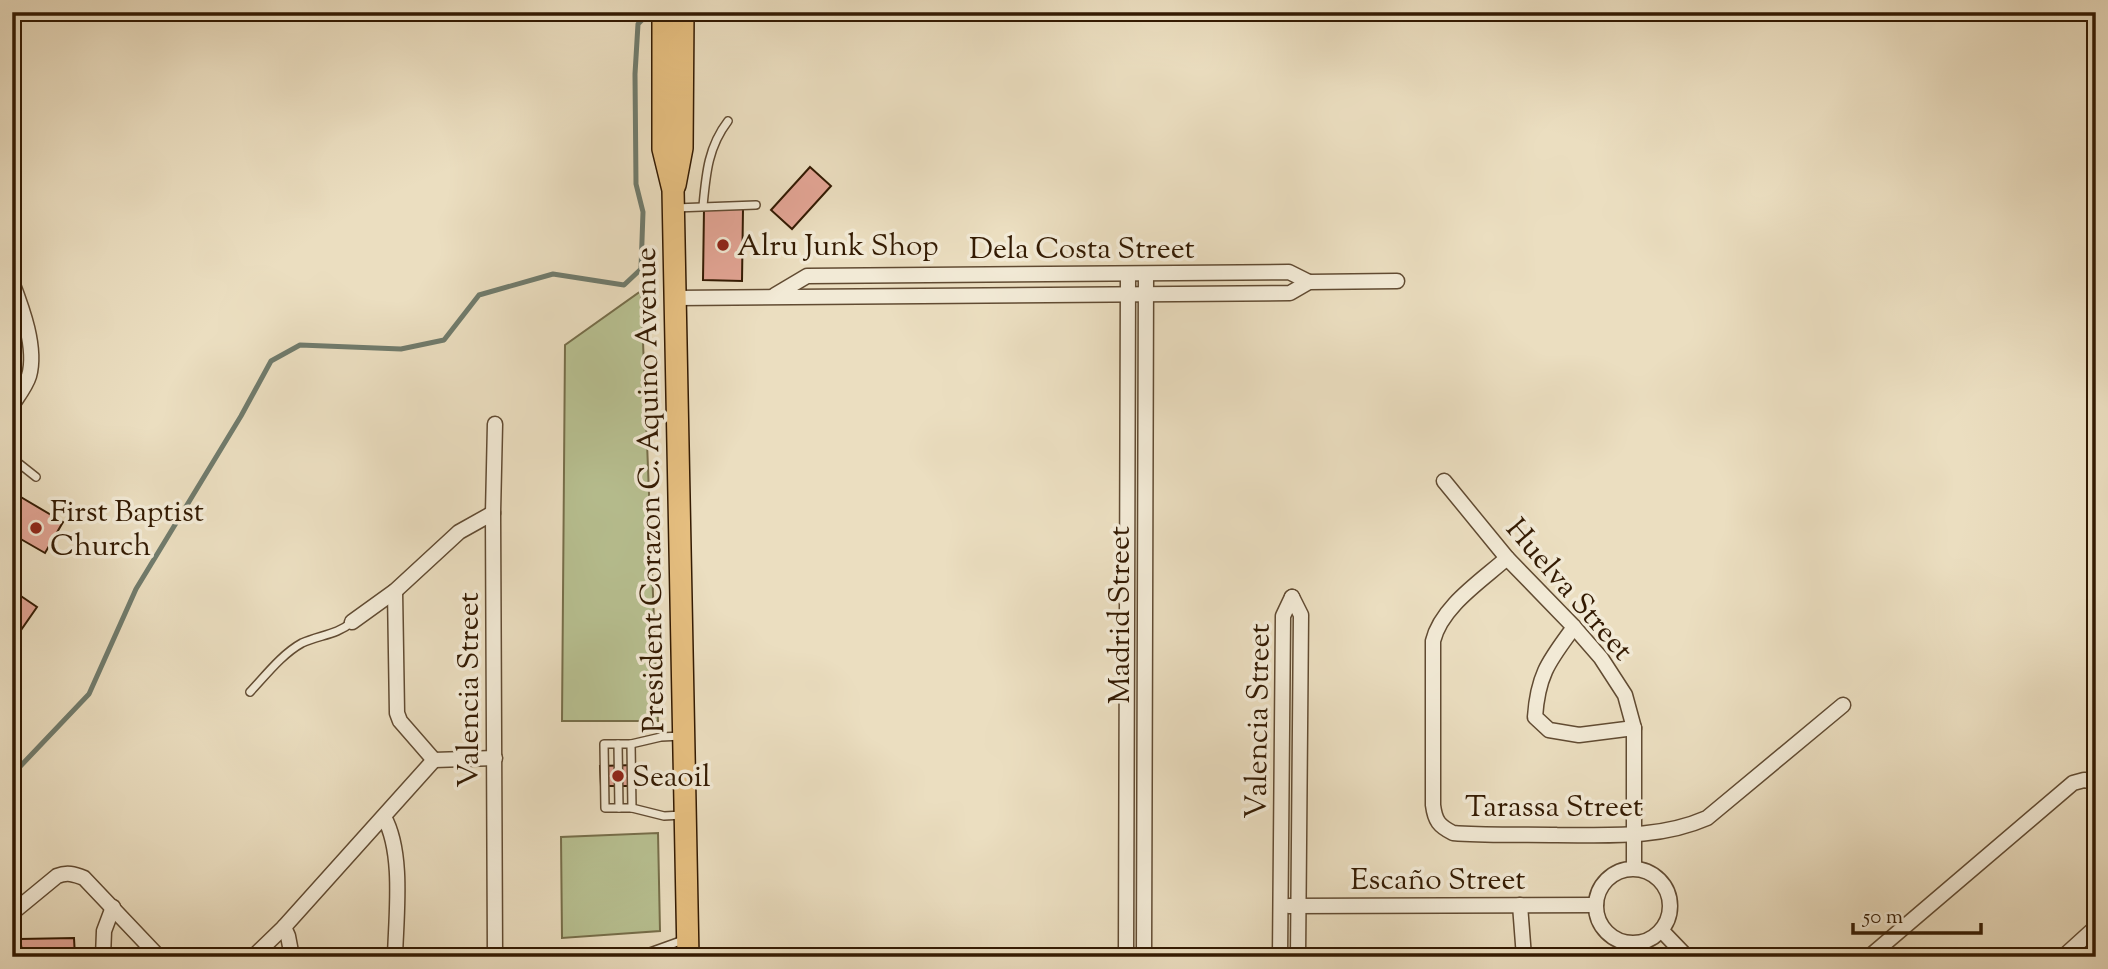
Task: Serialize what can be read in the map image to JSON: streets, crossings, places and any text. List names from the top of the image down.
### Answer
{
  "streets": {
    "main road": ["President Corazon C. Aquino Avenue"],
    "street": [
      "Dela Costa Street",
      "Huelva Street",
      "Madrid Street",
      "Valencia Street",
      "Tarassa Street",
      "Escaño Street"
    ]
  },
  "crossings": [
    ["Dela Costa Street", "President Corazon C. Aquino Avenue"],
    ["Dela Costa Street", "Madrid Street"],
    ["Huelva Street", "Tarassa Street"],
    ["Huelva Street", "Escaño Street"],
    ["Valencia Street", "Escaño Street"]
  ],
  "places": ["Alru Junk Shop", "First Baptist Church", "Seaoil"],
  "scale_bar": "50 m"
}
